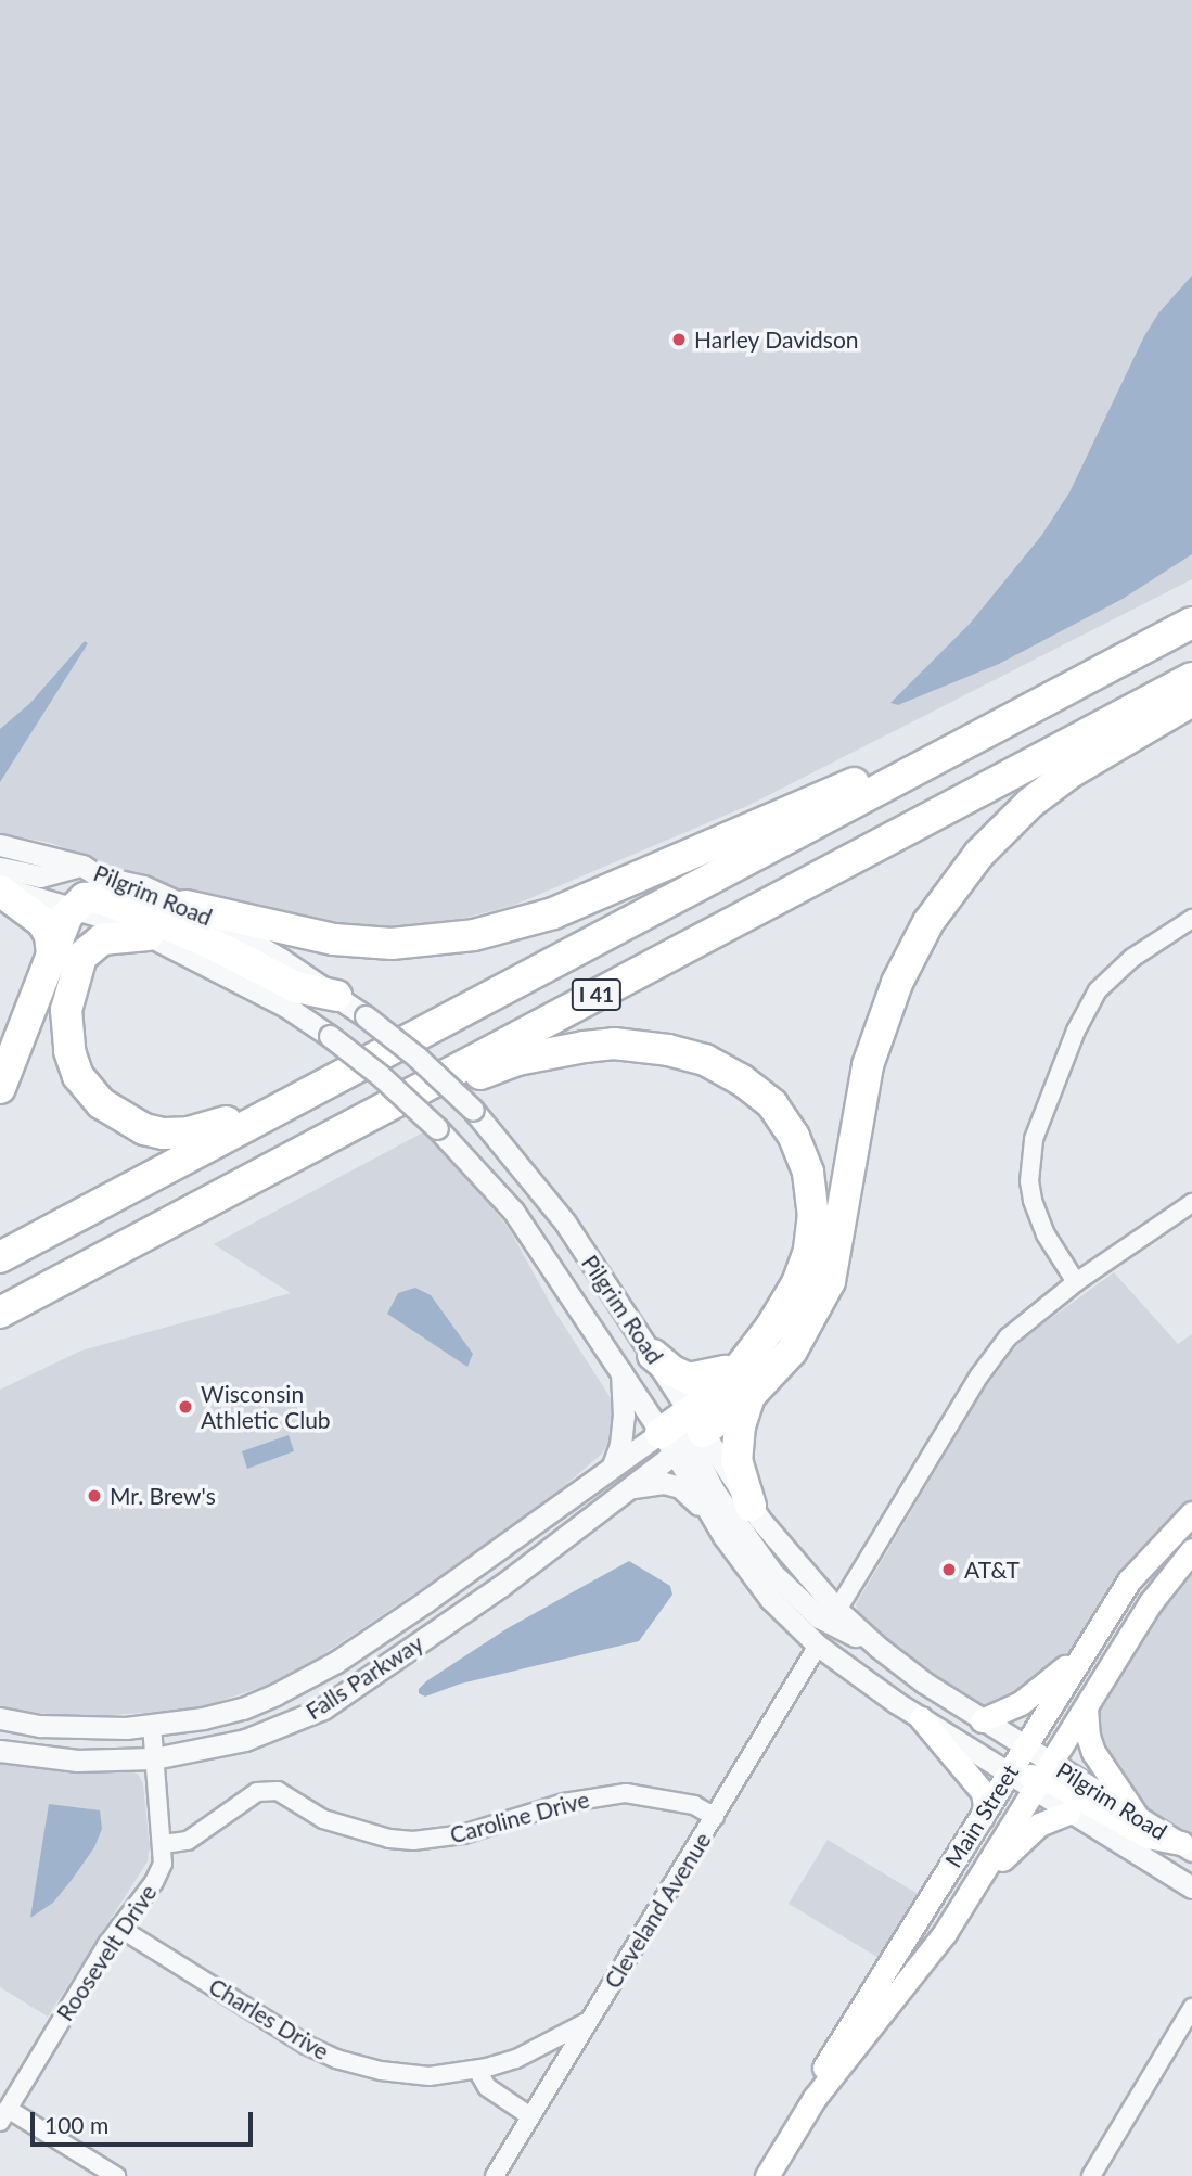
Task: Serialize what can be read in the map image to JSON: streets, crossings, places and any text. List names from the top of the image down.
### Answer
{
  "streets": {
    "highway": ["I 41"],
    "main road": ["Main Street"],
    "street": [
      "Pilgrim Road",
      "Falls Parkway",
      "Caroline Drive",
      "Cleveland Avenue",
      "Roosevelt Drive",
      "Charles Drive"
    ]
  },
  "crossings": [
    ["Pilgrim Road", "Falls Parkway"],
    ["Pilgrim Road", "Main Street"],
    ["Pilgrim Road", "Cleveland Avenue"],
    ["Falls Parkway", "Roosevelt Drive"],
    ["Caroline Drive", "Cleveland Avenue"],
    ["Caroline Drive", "Roosevelt Drive"],
    ["Cleveland Avenue", "Charles Drive"],
    ["Roosevelt Drive", "Charles Drive"]
  ],
  "places": [
    "Harley Davidson",
    "Wisconsin Athletic Club",
    "Mr. Brew's",
    "AT&T"
  ],
  "scale_bar": "100 m"
}
